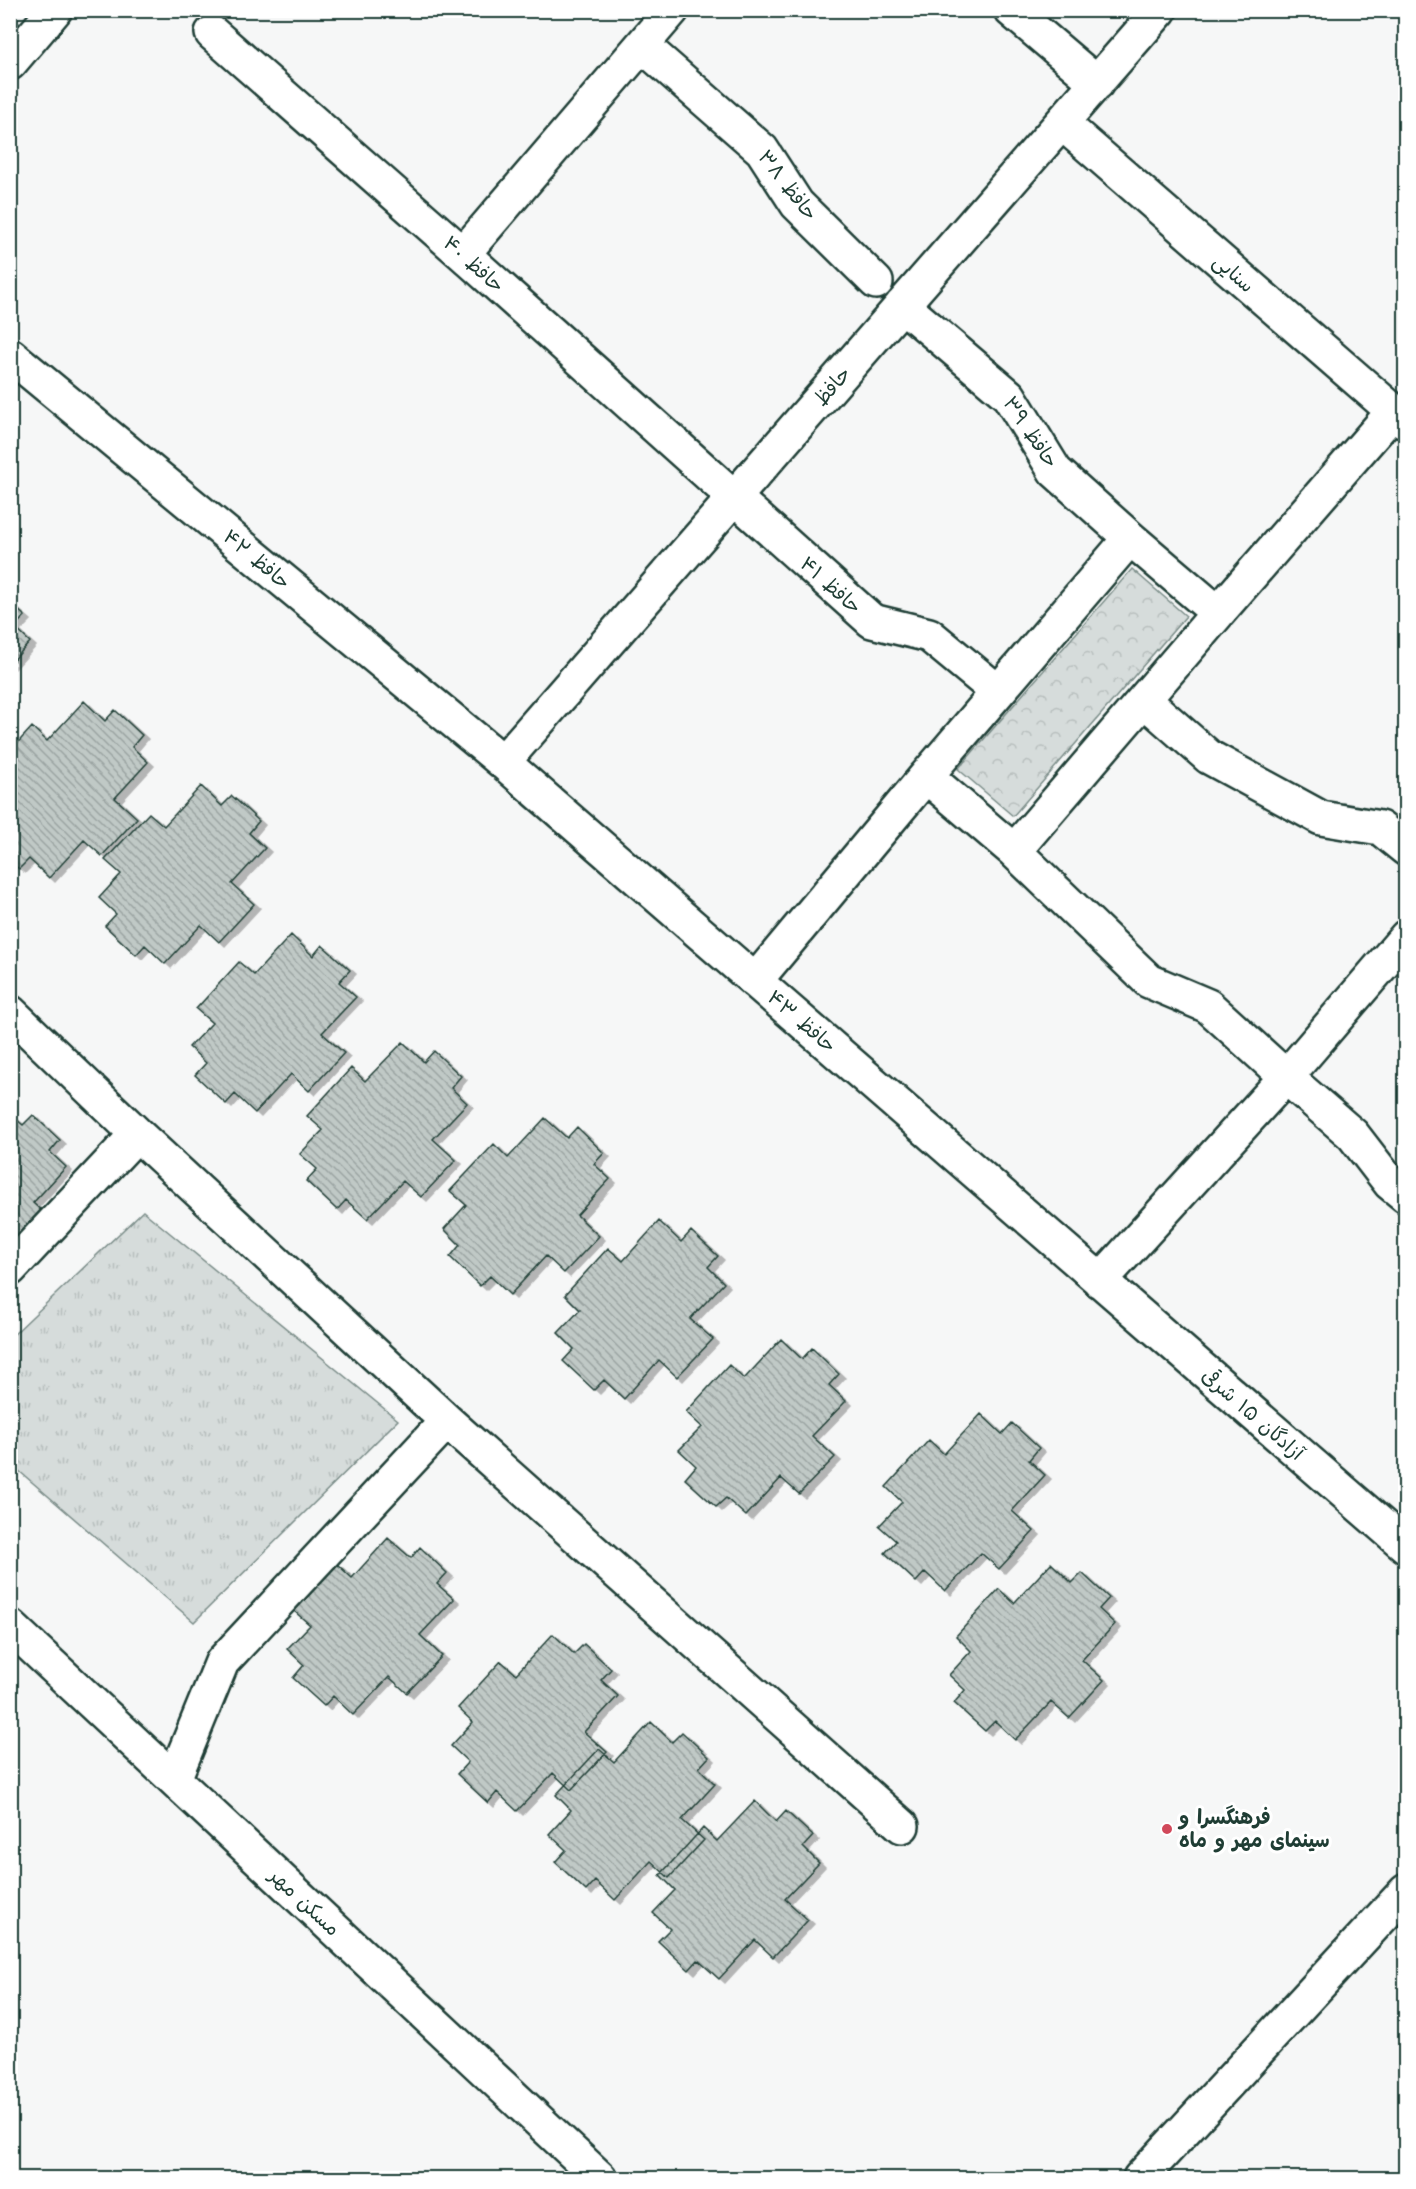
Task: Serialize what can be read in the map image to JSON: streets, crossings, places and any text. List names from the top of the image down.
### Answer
{
  "streets": {
    "street": [
      "حافظ ۳۸",
      "حافظ ۴۰",
      "سنایی",
      "حافظ",
      "حافظ ۳۹",
      "حافظ ۴۲",
      "حافظ ۴۱",
      "حافظ ۴۳",
      "آزادگان ۱۵ شرقی",
      "مسکن مهر"
    ]
  },
  "crossings": [
    ["حافظ ۴۰", "حافظ"],
    ["حافظ ۴۰", "حافظ ۴۱"],
    ["سنایی", "حافظ"],
    ["حافظ", "حافظ ۳۹"],
    ["حافظ", "حافظ ۴۲"],
    ["حافظ", "حافظ ۴۱"],
    ["حافظ", "حافظ ۴۳"],
    ["حافظ ۴۲", "حافظ ۴۳"],
    ["حافظ ۴۳", "آزادگان ۱۵ شرقی"]
  ],
  "places": ["فرهنگسرا و سینمای مهر و ماه"]
}
